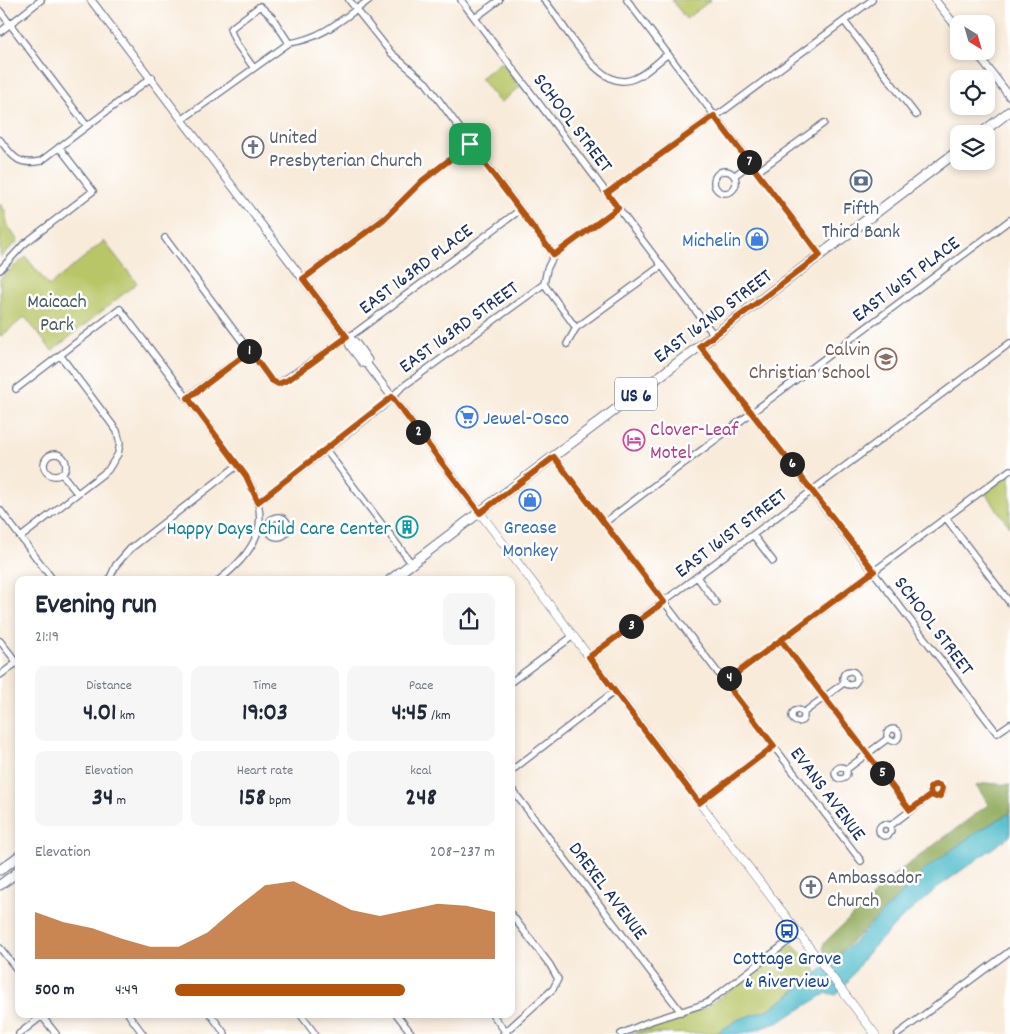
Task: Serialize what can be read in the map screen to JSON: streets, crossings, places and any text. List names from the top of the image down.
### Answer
{
  "streets": {
    "main road": ["EAST 162ND STREET", "US 6"],
    "street": [
      "SCHOOL STREET",
      "EAST 163RD PLACE",
      "EAST 161ST PLACE",
      "EAST 163RD STREET",
      "EAST 161ST STREET",
      "EVANS AVENUE",
      "DREXEL AVENUE"
    ]
  },
  "crossings": [
    ["SCHOOL STREET", "EAST 161ST PLACE"],
    ["SCHOOL STREET", "EAST 162ND STREET"],
    ["SCHOOL STREET", "EAST 161ST STREET"],
    ["EAST 161ST PLACE", "EVANS AVENUE"],
    ["EAST 162ND STREET", "EVANS AVENUE"],
    ["EAST 161ST STREET", "EVANS AVENUE"]
  ],
  "parks": ["Maicach Park"],
  "places": {
    "church": ["United Presbyterian Church", "Ambassador Church"],
    "bank": ["Fifth Third Bank"],
    "shop": ["Michelin", "Grease Monkey"],
    "school or university": ["Calvin Christian School"],
    "supermarket": ["Jewel-Osco"],
    "hotel": ["Clover-Leaf Motel"],
    "building": ["Happy Days Child Care Center"],
    "bus stop": ["Cottage Grove & Riverview"]
  },
  "north": "bottom right",
  "page": {
    "pins": [
      "7",
      "1",
      "2",
      "6",
      "3",
      "4",
      "5"
    ],
    "heading": ["Evening run", "21:19"],
    "stats": [
      ["Distance", "4.01 km"],
      ["Time", "19:03"],
      ["Pace", "4:45 /km"],
      ["Elevation", "34 m"],
      ["Heart rate", "158 bpm"],
      ["kcal", "248"]
    ],
    "chart": ["Elevation", "208–237 m"],
    "list": [
      {
        "name": "500 m",
        "note": "4:49"
      }
    ]
  }
}
